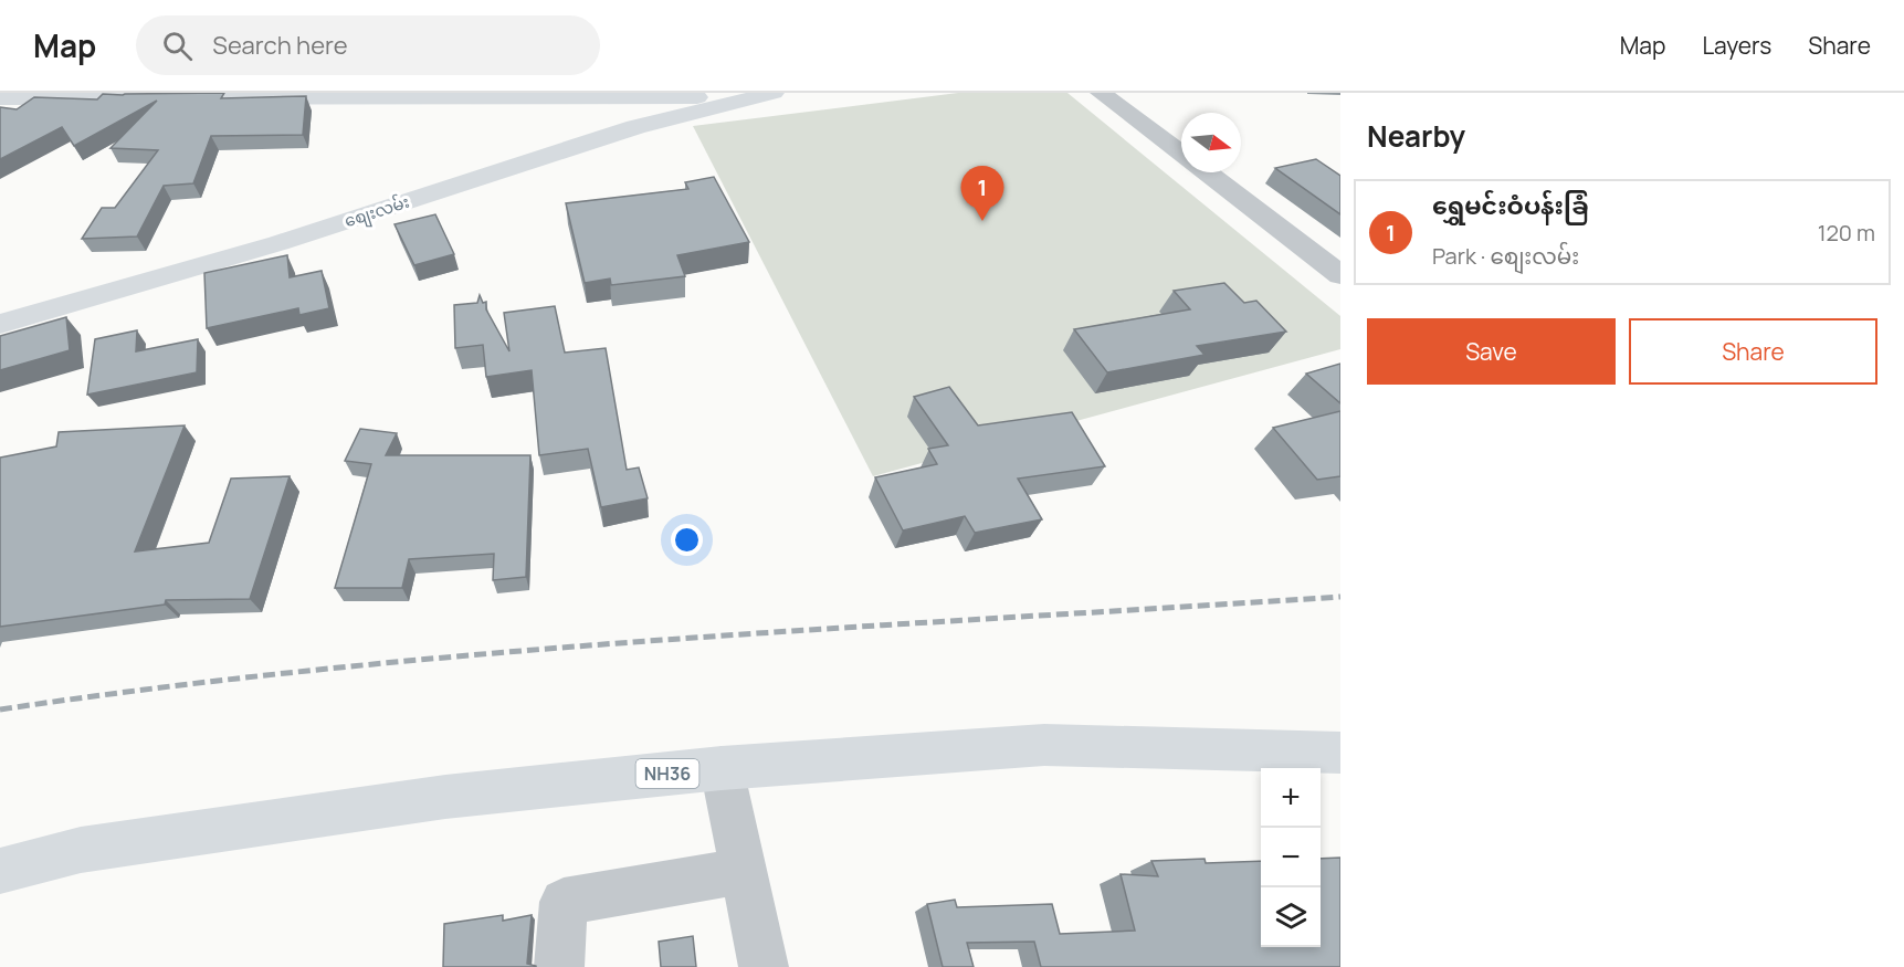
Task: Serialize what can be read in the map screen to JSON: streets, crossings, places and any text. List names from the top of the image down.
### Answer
{
  "streets": {
    "main road": ["စျေးလမ်း", "NH36"]
  },
  "north": "right",
  "page": {
    "header": "Map",
    "search": "Search here",
    "nav": ["Map", "Layers", "Share"],
    "heading": "Nearby",
    "pins": "1",
    "list": [
      {
        "mark": "1",
        "name": "ရွှေမင်းဝံပန်းခြံ",
        "note": "Park · စျေးလမ်း",
        "value": "120 m"
      }
    ],
    "buttons": ["Save", "Share"],
    "map_buttons": ["+", "−"]
  }
}
